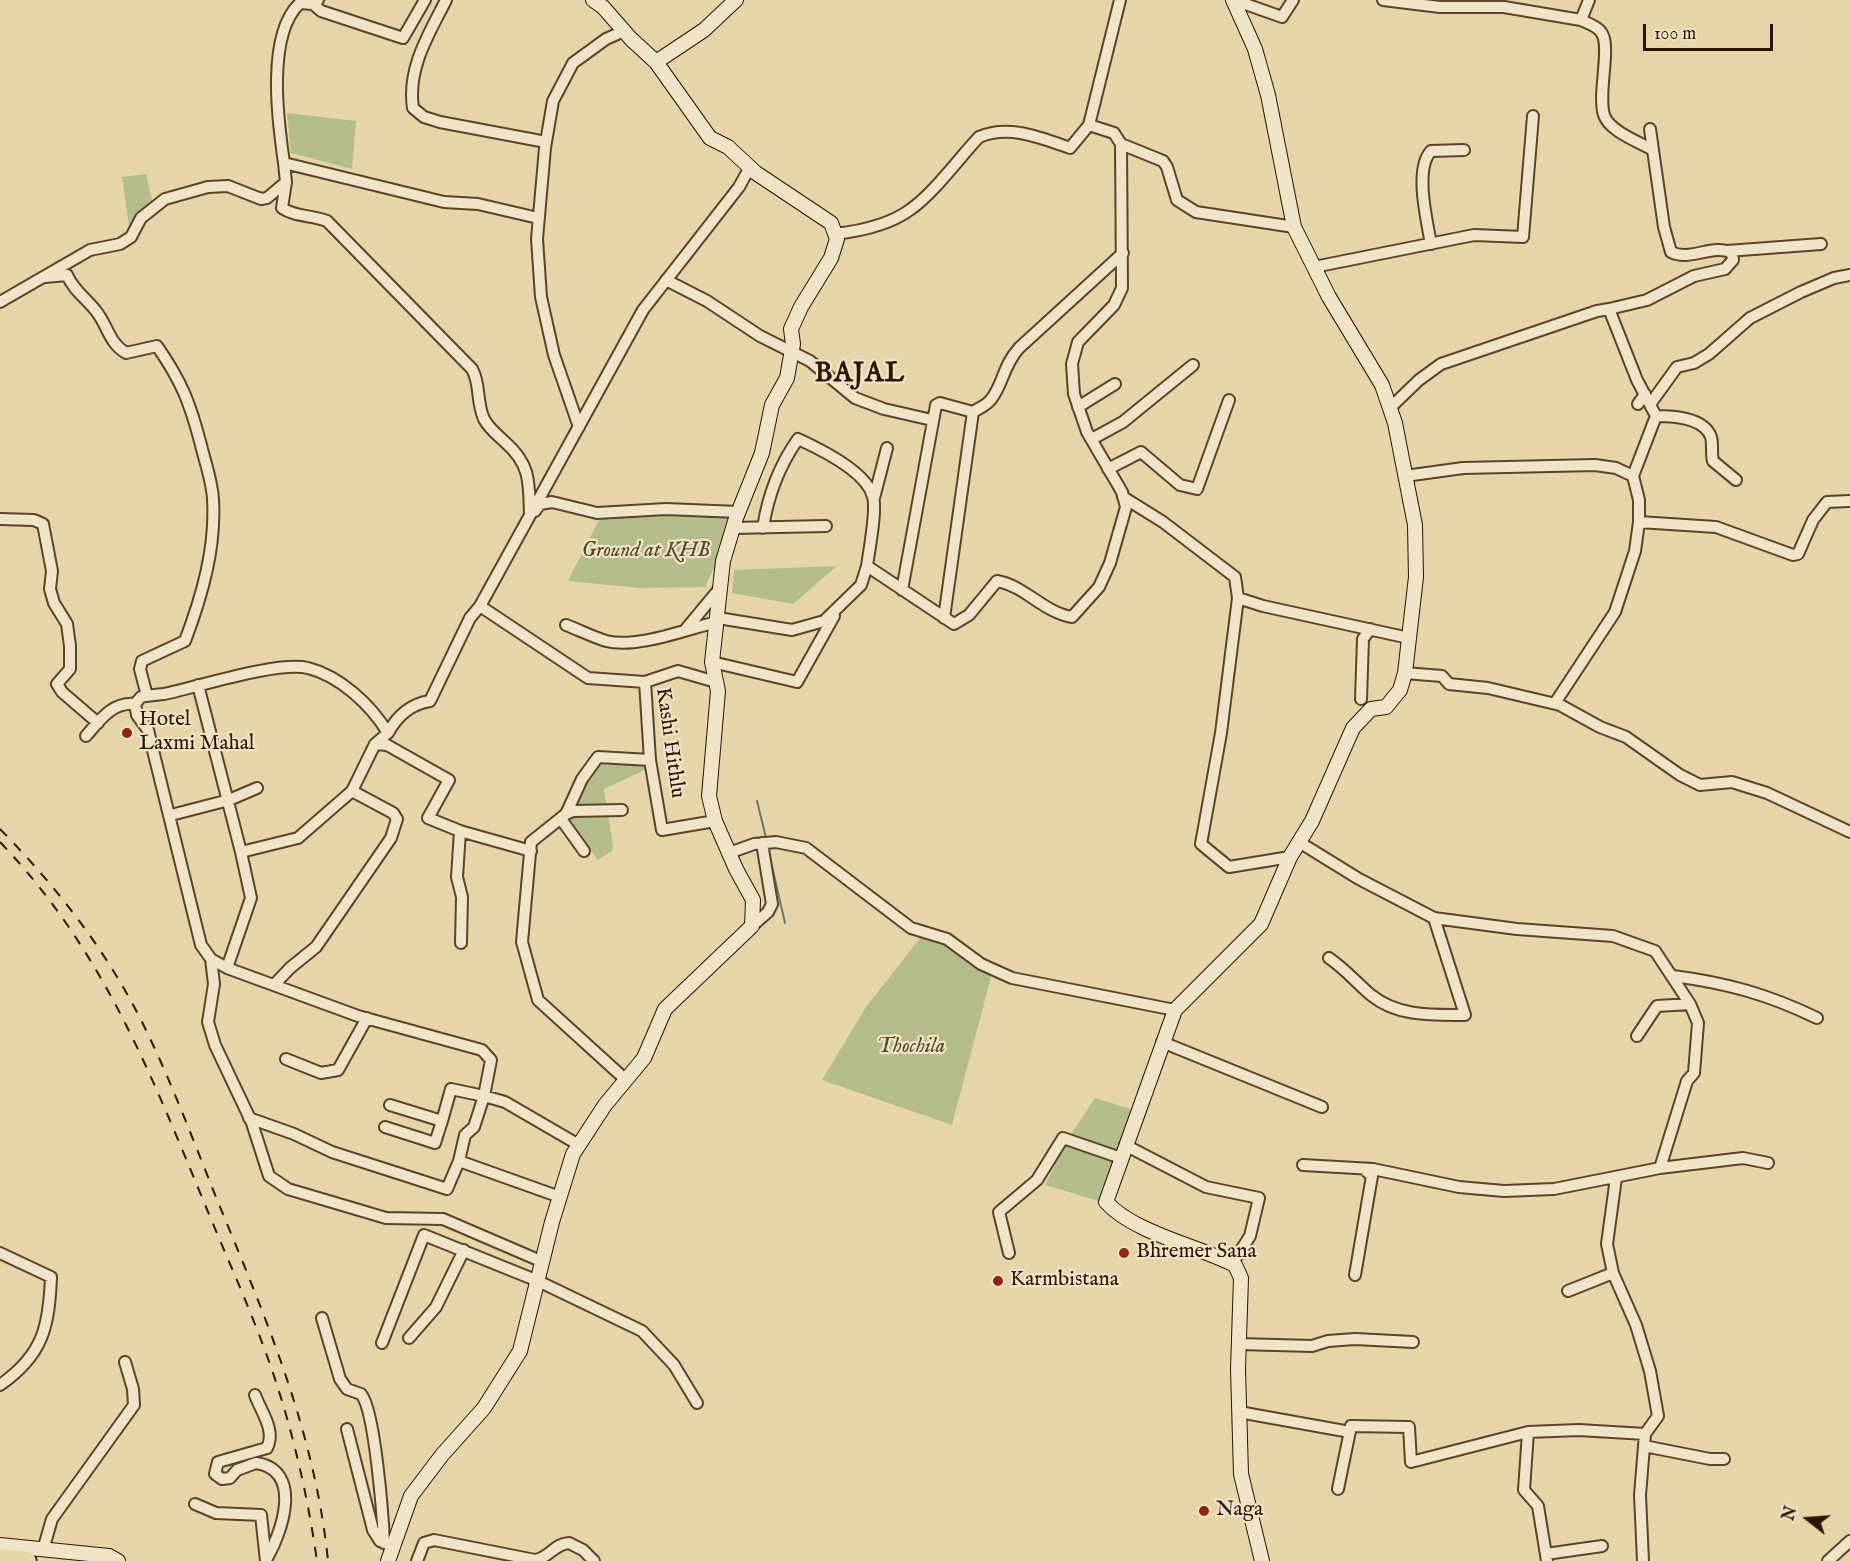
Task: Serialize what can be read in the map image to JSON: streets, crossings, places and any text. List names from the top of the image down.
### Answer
{
  "streets": {
    "street": ["Kashi Hithlu"]
  },
  "districts": ["BAJAL"],
  "parks": ["Ground at KHB", "Thochila"],
  "places": [
    "Hotel Laxmi Mahal",
    "Bhremer Sana",
    "Karmbistana",
    "Naga"
  ],
  "scale_bar": "100 m",
  "north": "left"
}
